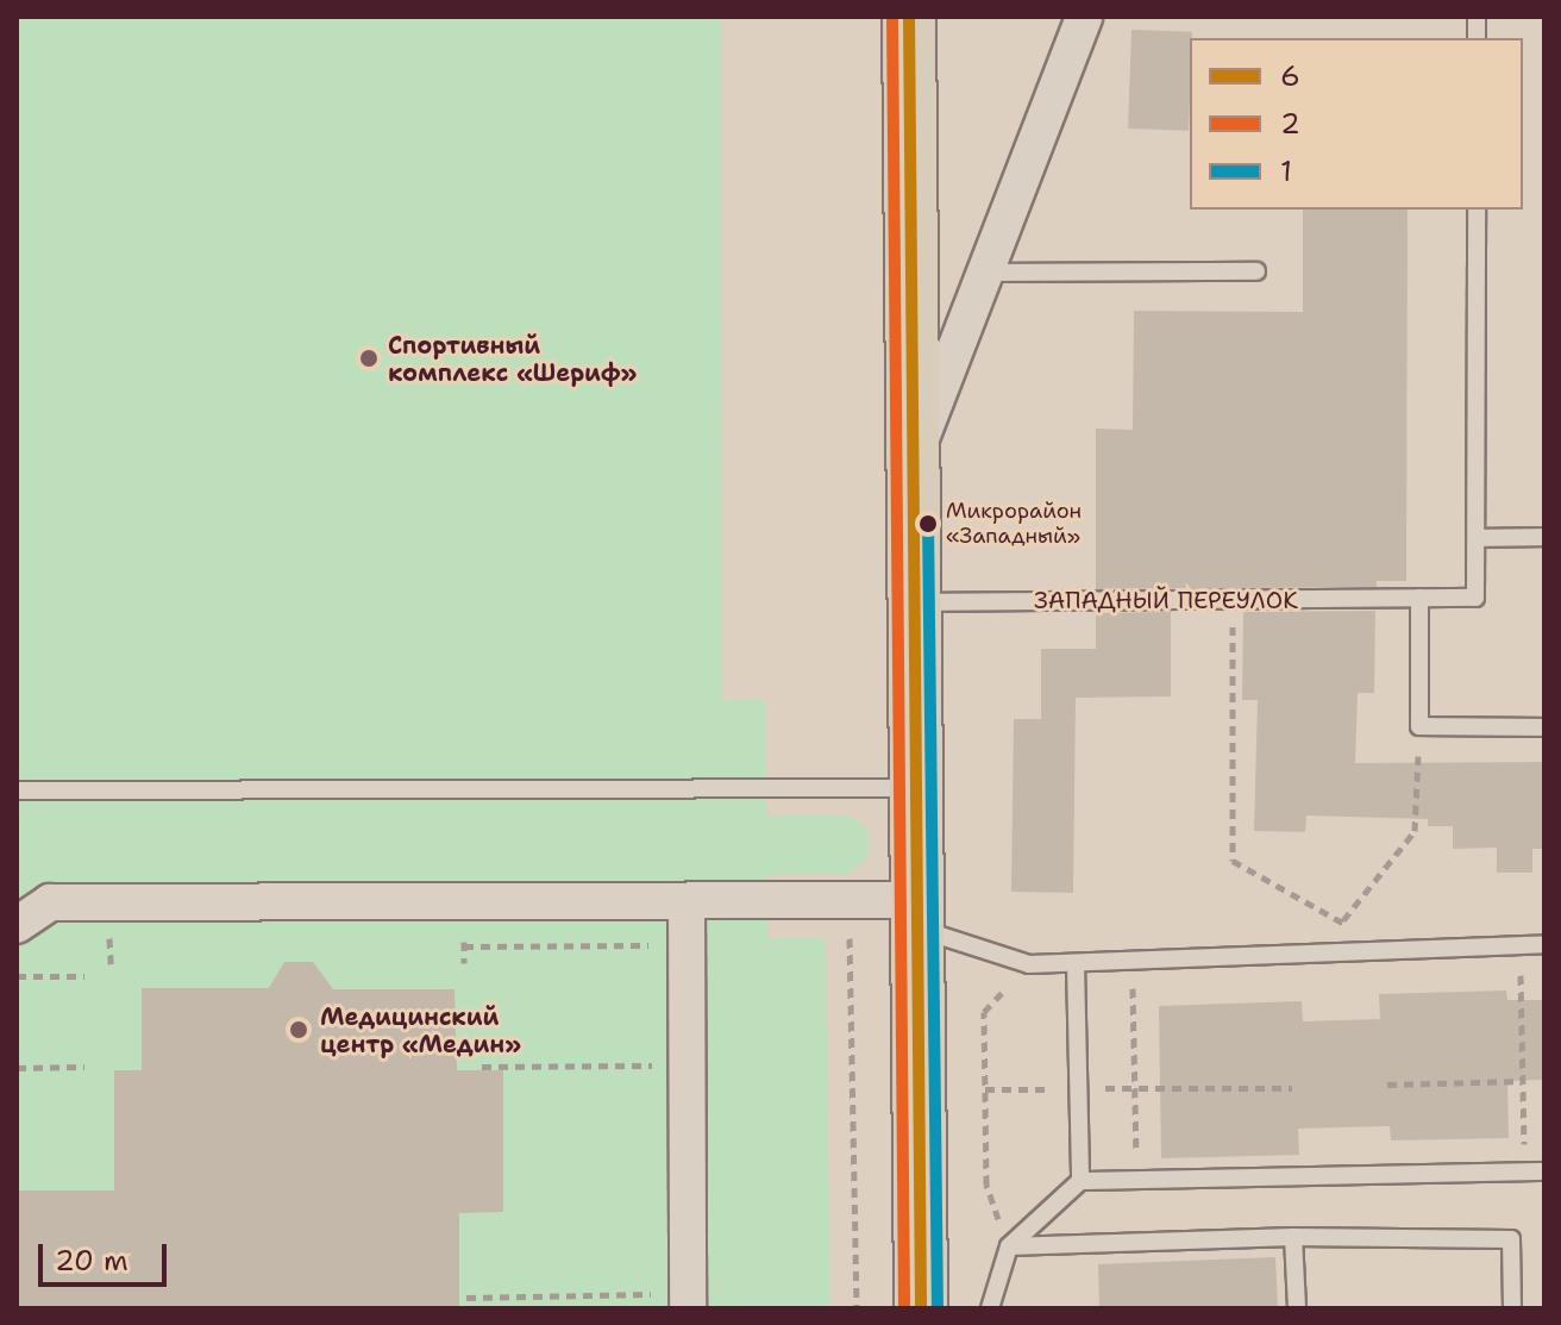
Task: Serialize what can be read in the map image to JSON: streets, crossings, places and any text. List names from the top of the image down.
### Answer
{
  "streets": {
    "lane": ["ЗАПАДНЫЙ ПЕРЕУЛОК"]
  },
  "places": ["Спортивный комплекс «Шериф»", "Микрорайон «Западный»", "Медицинский центр «Медин»"],
  "lines": ["transit line 6", "transit line 2", "transit line 1"],
  "legend": ["6", "2", "1"],
  "scale_bar": "20 m"
}
